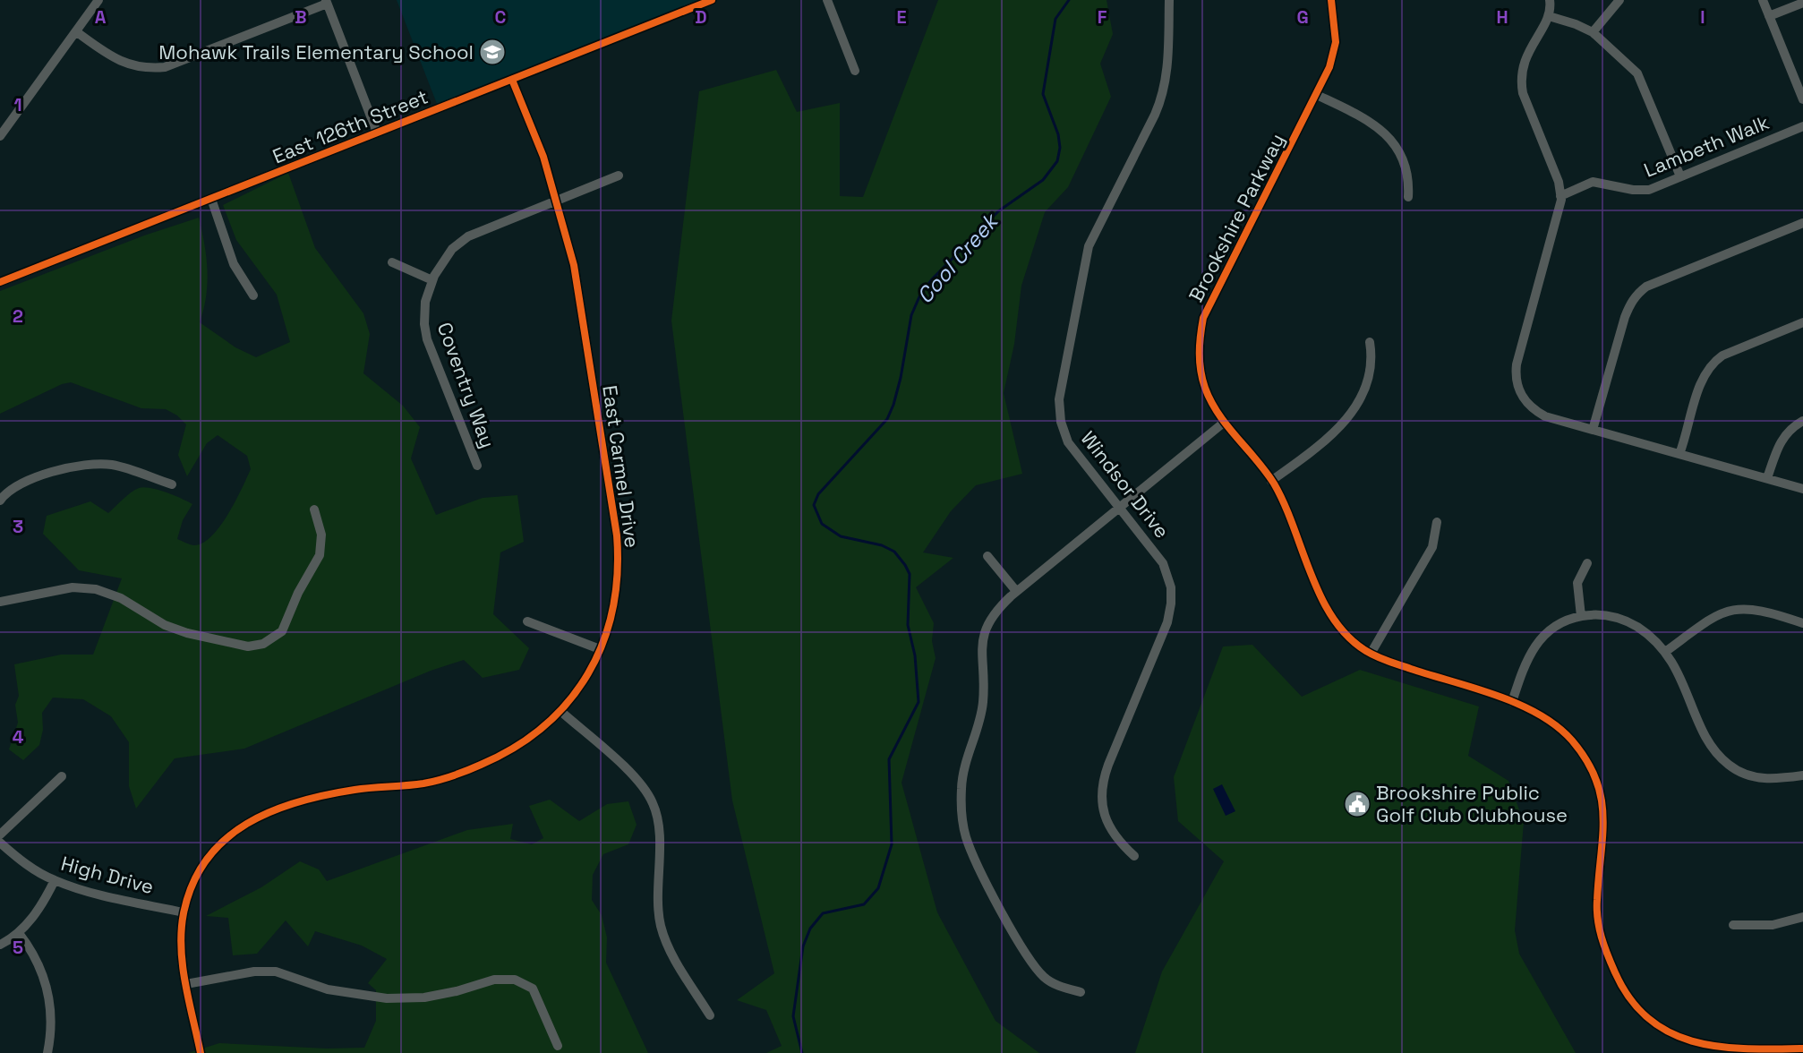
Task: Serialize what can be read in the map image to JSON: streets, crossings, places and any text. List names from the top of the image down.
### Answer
{
  "streets": {
    "street": [
      "East 126th Street",
      "Lambeth Walk",
      "Brookshire Parkway",
      "Coventry Way",
      "East Carmel Drive",
      "Windsor Drive",
      "High Drive"
    ]
  },
  "crossings": [
    ["East 126th Street", "East Carmel Drive"],
    ["Coventry Way", "East Carmel Drive"],
    ["East Carmel Drive", "High Drive"]
  ],
  "water": ["Cool Creek"],
  "places": {
    "school or university": ["Mohawk Trails Elementary School"],
    "public building": ["Brookshire Public Golf Club Clubhouse"]
  },
  "grid": {
    "columns": [
      "A",
      "B",
      "C",
      "D",
      "E",
      "F",
      "G",
      "H",
      "I"
    ],
    "rows": [
      "1",
      "2",
      "3",
      "4",
      "5"
    ]
  }
}
